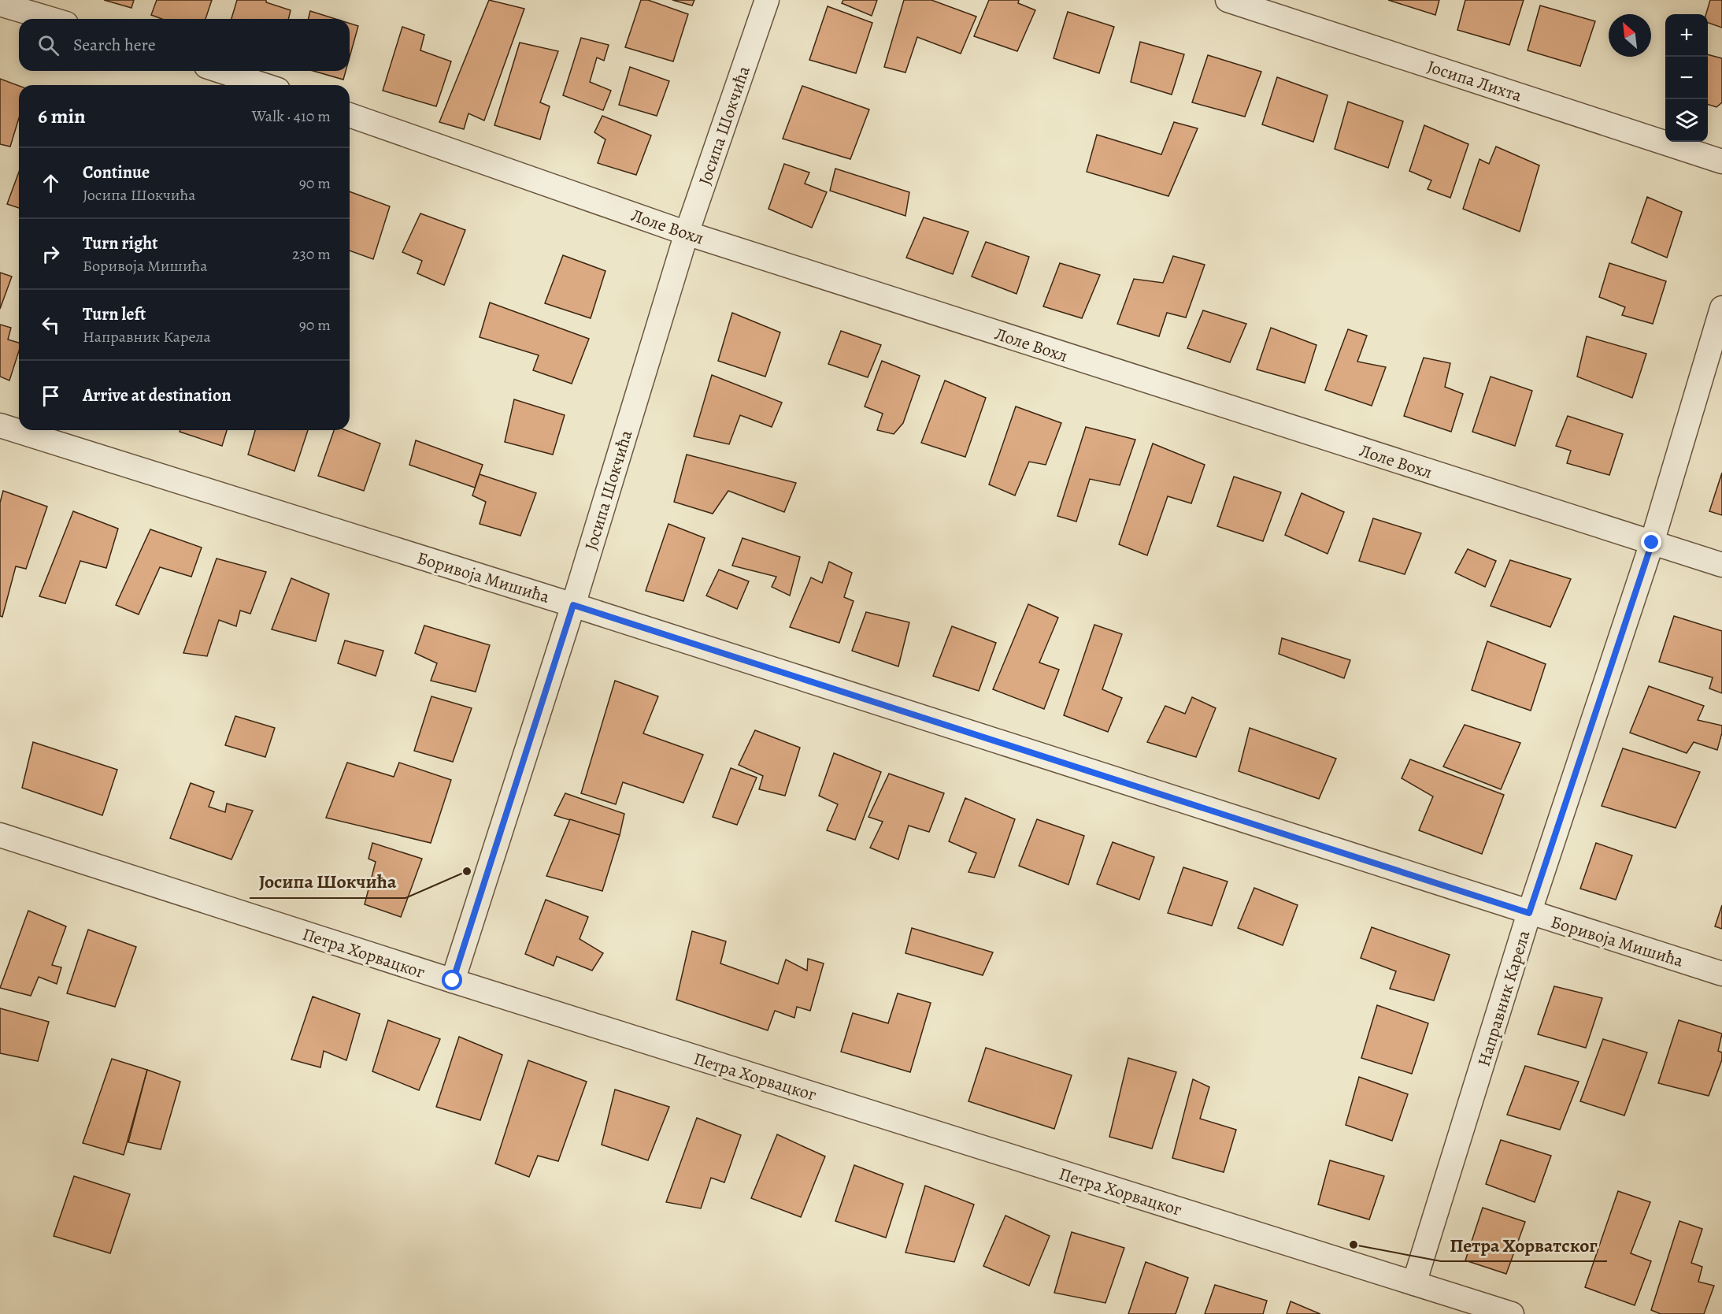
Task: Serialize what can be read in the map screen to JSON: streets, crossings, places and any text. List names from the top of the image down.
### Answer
{
  "streets": {
    "street": [
      "Јосипа Лихта",
      "Јосипа Шокчића",
      "Лоле Вохл",
      "Боривоја Мишића",
      "Петра Хорвацког",
      "Направник Карела"
    ]
  },
  "crossings": [
    ["Јосипа Шокчића", "Лоле Вохл"],
    ["Јосипа Шокчића", "Боривоја Мишића"],
    ["Јосипа Шокчића", "Петра Хорвацког"],
    ["Лоле Вохл", "Направник Карела"],
    ["Боривоја Мишића", "Направник Карела"],
    ["Петра Хорвацког", "Направник Карела"]
  ],
  "places": ["Јосипа Шокчића", "Петра Хорватског"],
  "north": "top left",
  "page": {
    "map_buttons": ["+", "−"],
    "search": "Search here",
    "heading": ["6 min", "Walk · 410 m"],
    "list": [
      ["Continue", "Јосипа Шокчића", "90 m"],
      ["Turn right", "Боривоја Мишића", "230 m"],
      ["Turn left", "Направник Карела", "90 m"],
      "Arrive at destination"
    ]
  }
}
